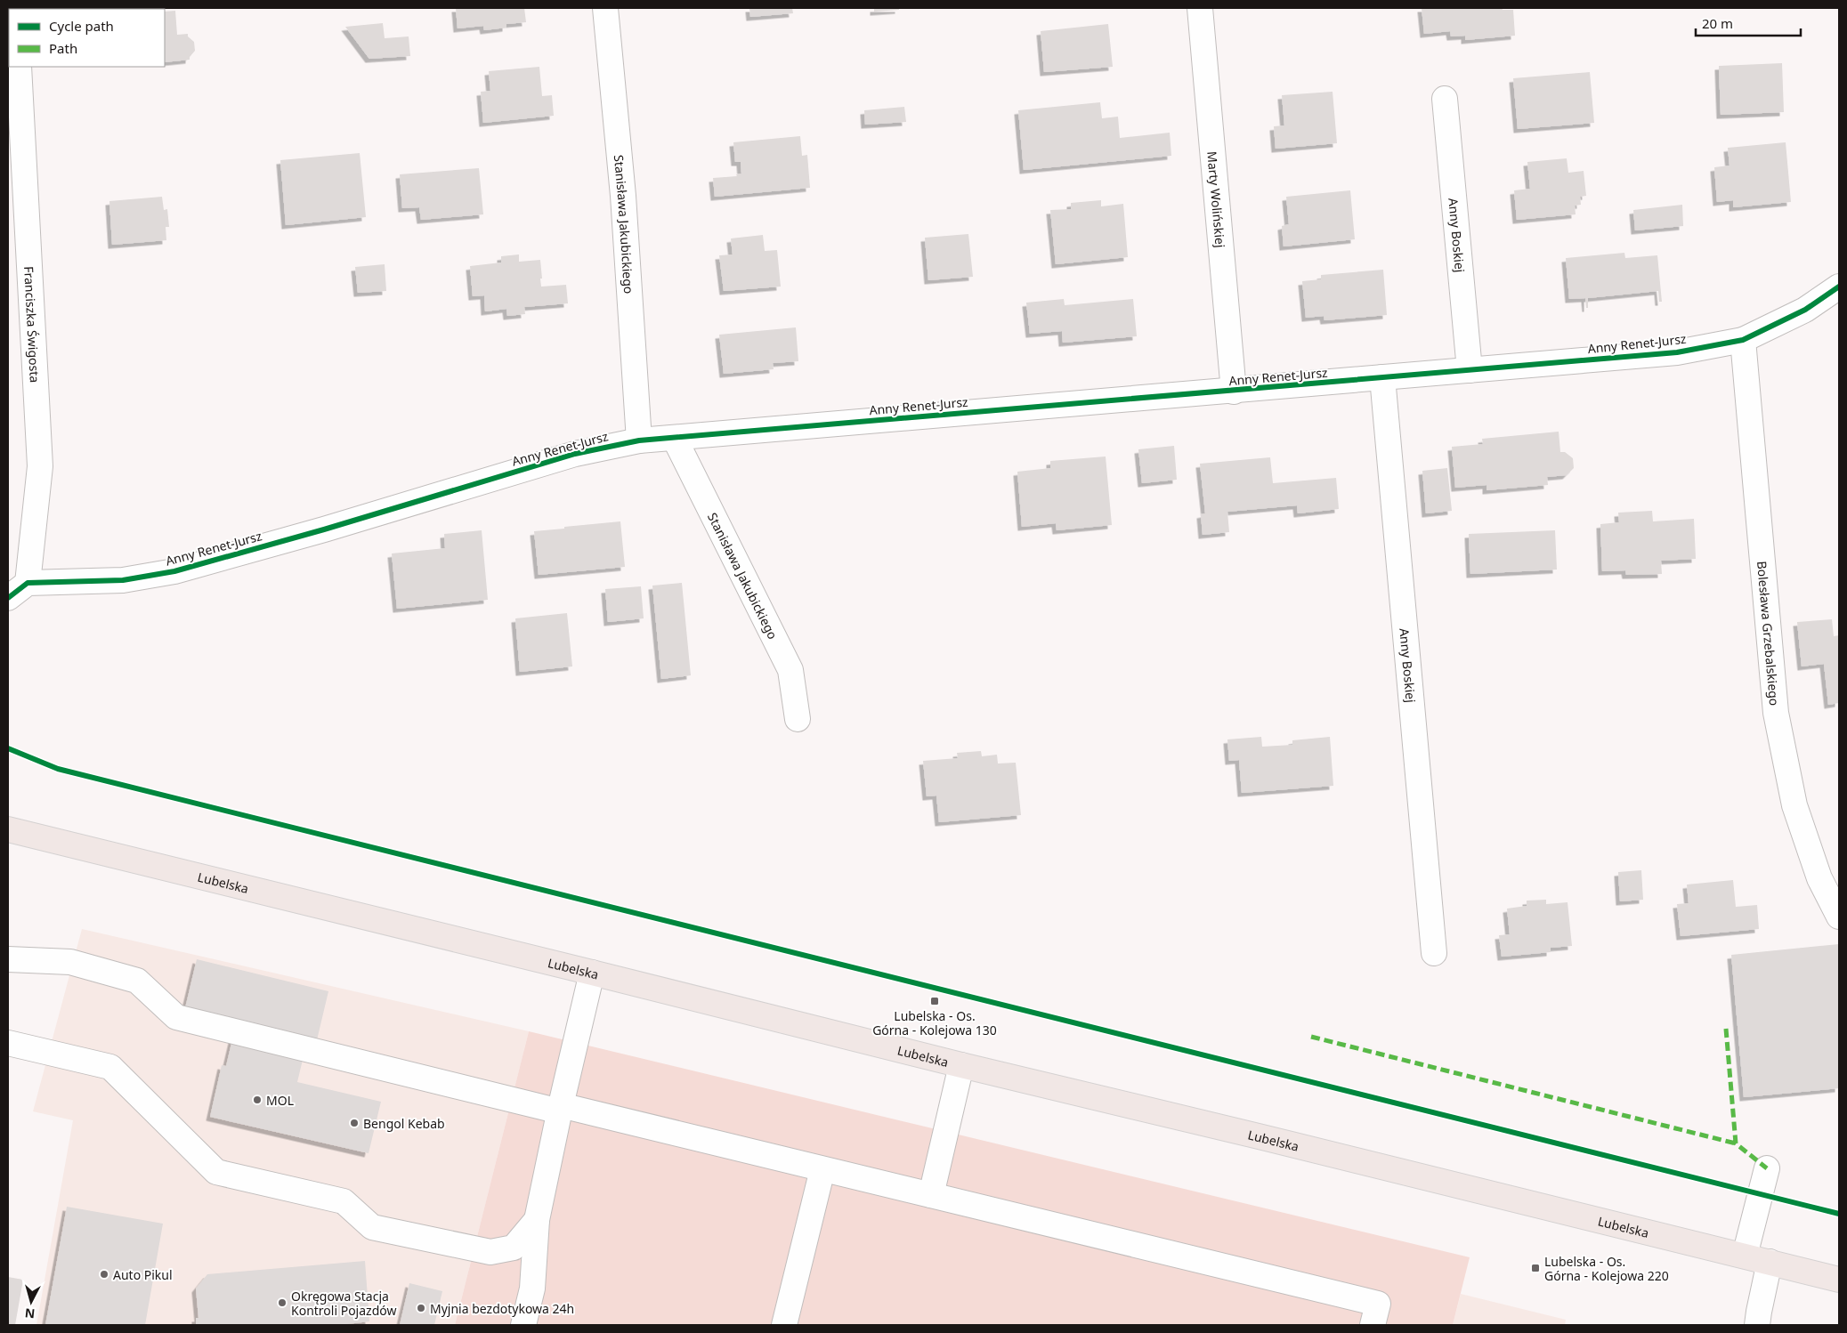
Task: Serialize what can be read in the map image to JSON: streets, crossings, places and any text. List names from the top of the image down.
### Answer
{
  "streets": {
    "main road": ["Lubelska"],
    "street": [
      "Marty Wolińskiej",
      "Stanisława Jakubickiego",
      "Anny Boskiej",
      "Franciszka Świgosta",
      "Anny Renet-Jursz",
      "Bolesława Grzebalskiego"
    ]
  },
  "crossings": [
    ["Marty Wolińskiej", "Anny Renet-Jursz"],
    ["Stanisława Jakubickiego", "Anny Renet-Jursz"],
    ["Anny Boskiej", "Anny Renet-Jursz"],
    ["Franciszka Świgosta", "Anny Renet-Jursz"],
    ["Anny Renet-Jursz", "Bolesława Grzebalskiego"]
  ],
  "places": {
    "transit": ["Lubelska - Os. Górna - Kolejowa 130", "Lubelska - Os. Górna - Kolejowa 220"],
    "other": [
      "MOL",
      "Bengol Kebab",
      "Auto Pikul",
      "Okręgowa Stacja Kontroli Pojazdów",
      "Myjnia bezdotykowa 24h"
    ]
  },
  "legend": ["Cycle path", "Path"],
  "scale_bar": "20 m",
  "north": "bottom"
}
